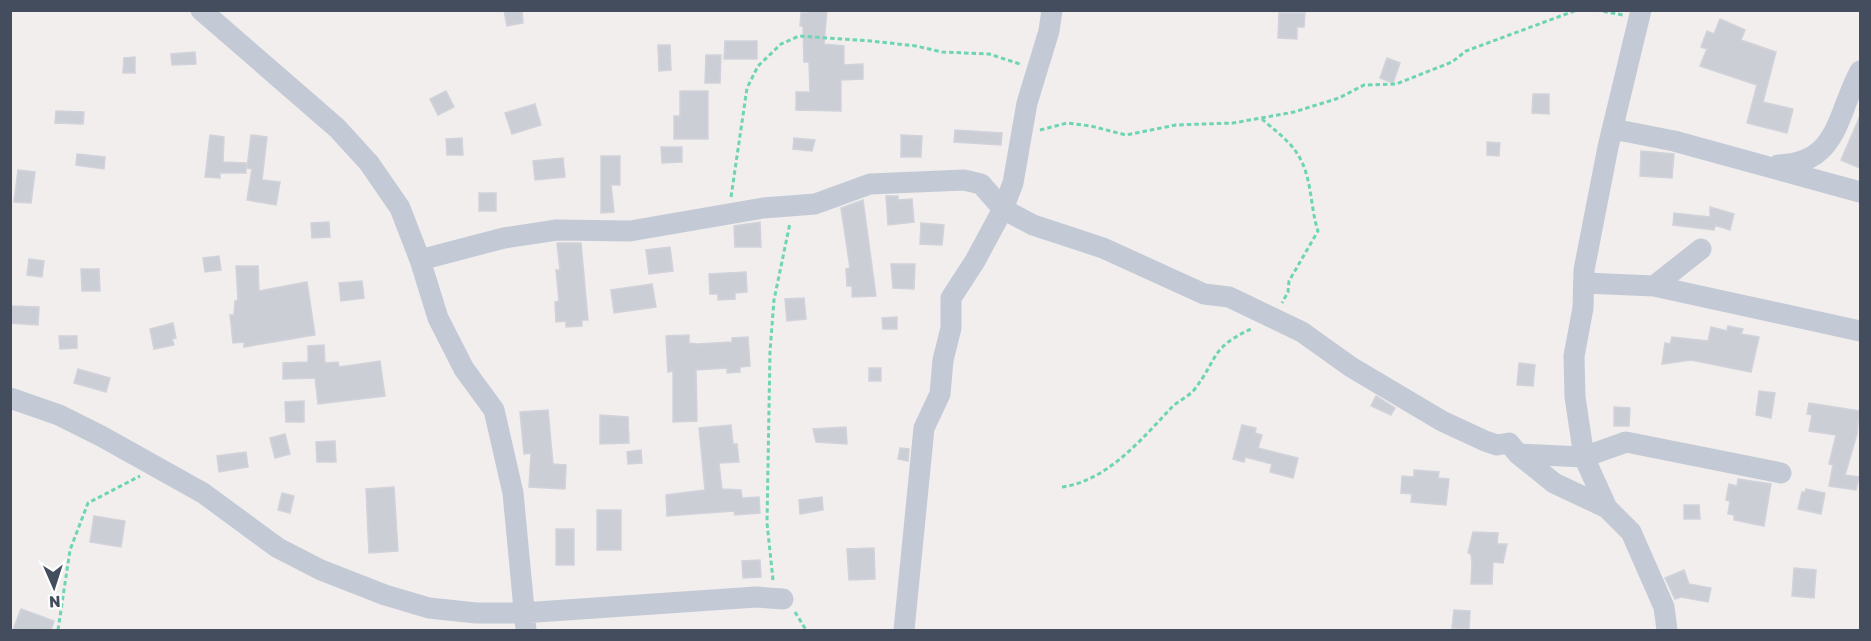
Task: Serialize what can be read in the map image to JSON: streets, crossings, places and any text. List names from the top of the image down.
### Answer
{
  "north": "bottom"
}
